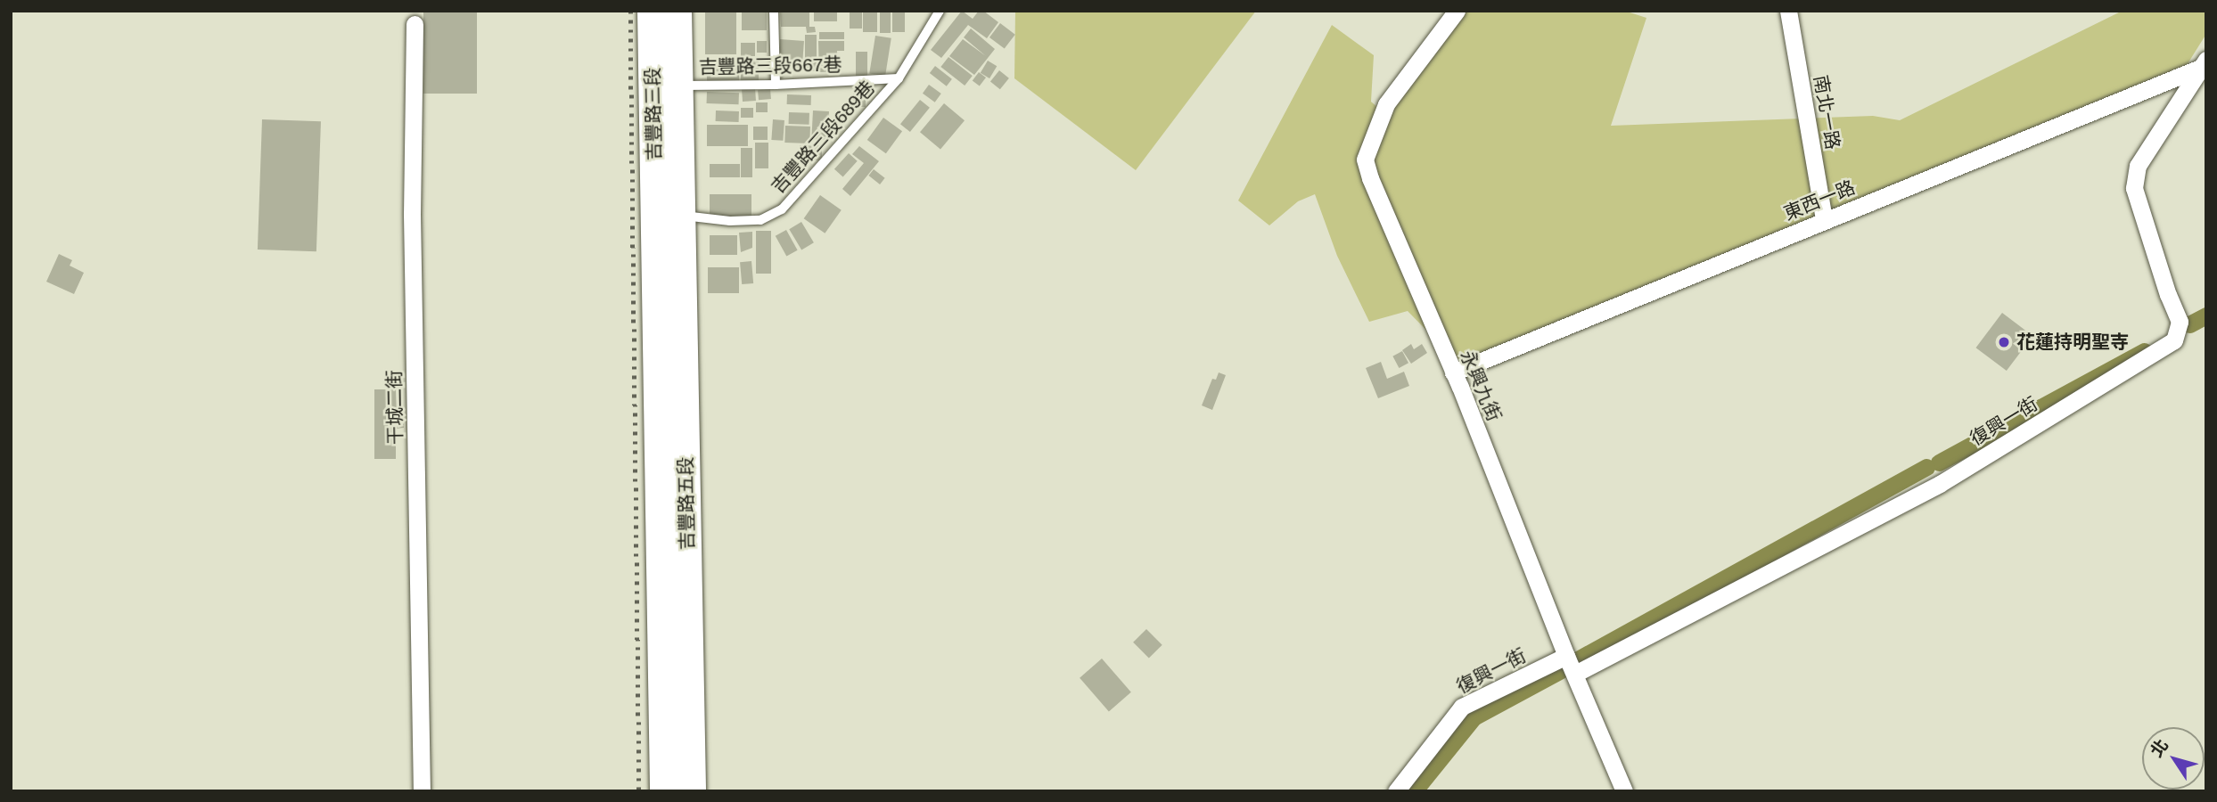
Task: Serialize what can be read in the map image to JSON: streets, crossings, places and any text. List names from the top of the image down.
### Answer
{
  "streets": {
    "main road": ["吉豐路三段", "吉豐路五段"],
    "street": [
      "南北一路",
      "東西一路",
      "永興九街",
      "干城二街",
      "復興一街"
    ],
    "lane": ["吉豐路三段667巷", "吉豐路三段689巷"]
  },
  "crossings": [
    ["吉豐路三段667巷", "吉豐路三段"],
    ["吉豐路三段667巷", "吉豐路三段689巷"],
    ["南北一路", "東西一路"],
    ["吉豐路三段", "吉豐路三段689巷"],
    ["吉豐路三段", "吉豐路五段"],
    ["吉豐路三段689巷", "吉豐路五段"],
    ["東西一路", "永興九街"],
    ["東西一路", "復興一街"],
    ["永興九街", "復興一街"]
  ],
  "places": ["花蓮持明聖寺"],
  "north": "top left"
}
